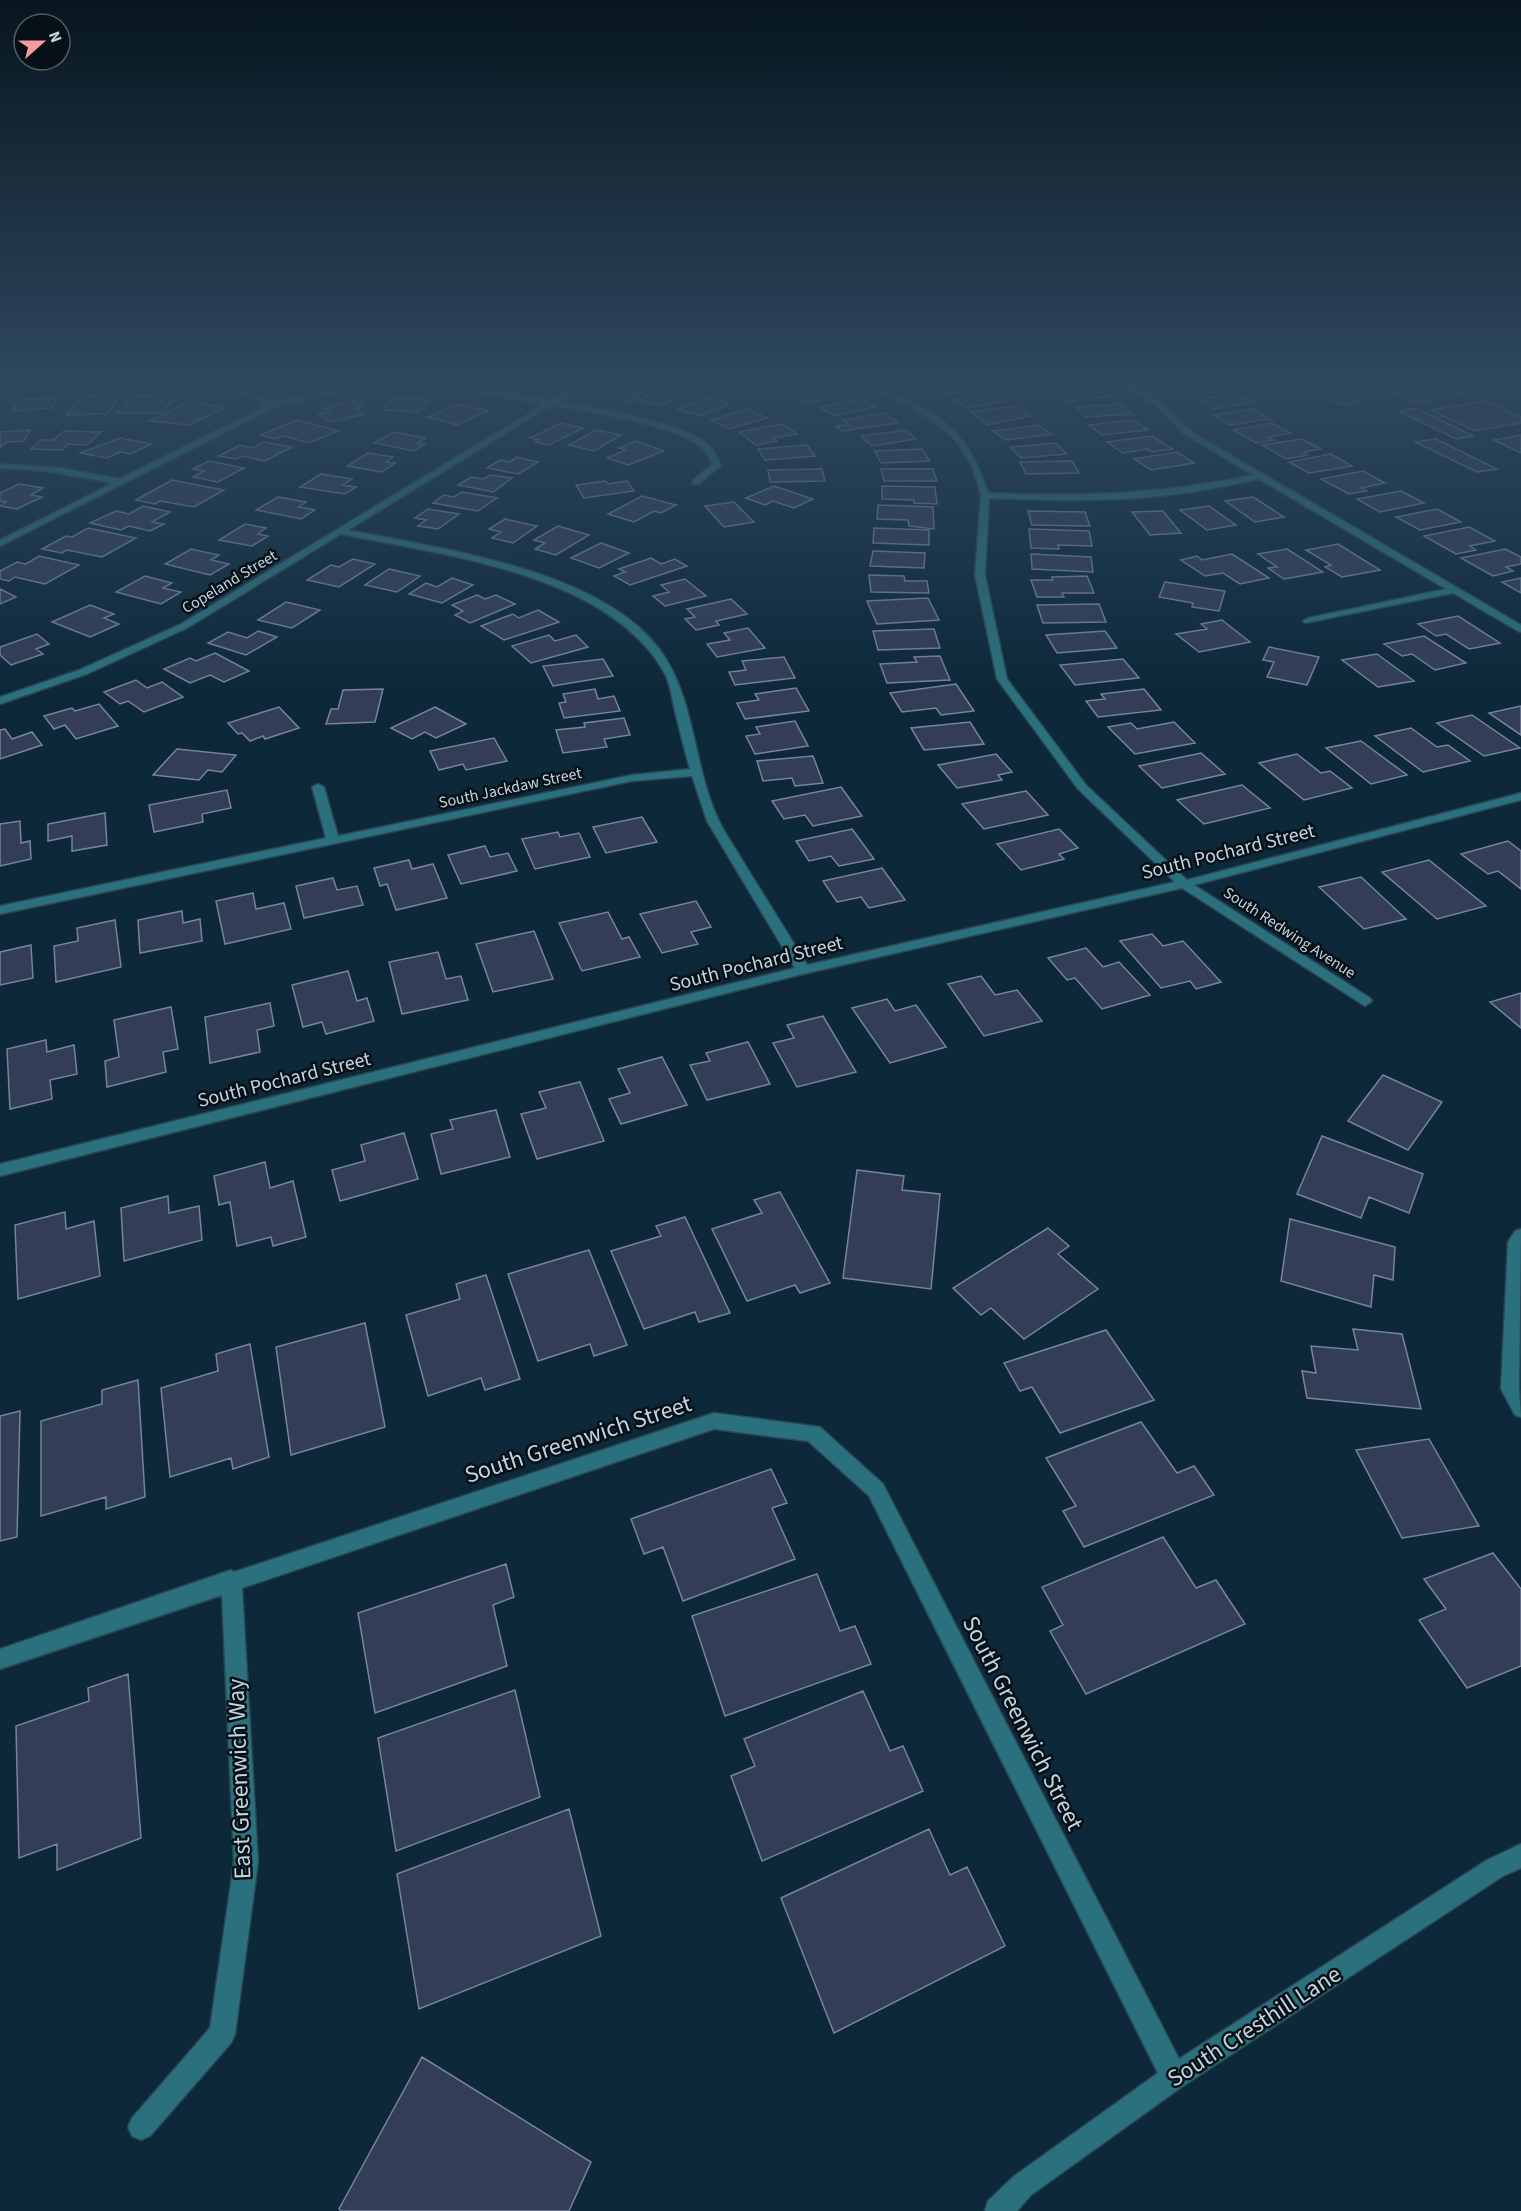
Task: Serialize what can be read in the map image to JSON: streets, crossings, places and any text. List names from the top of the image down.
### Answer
{
  "streets": {
    "street": [
      "Copeland Street",
      "South Jackdaw Street",
      "South Pochard Street",
      "South Redwing Avenue",
      "South Greenwich Street",
      "East Greenwich Way",
      "South Cresthill Lane"
    ]
  },
  "crossings": [
    ["South Pochard Street", "South Redwing Avenue"],
    ["South Greenwich Street", "East Greenwich Way"],
    ["South Greenwich Street", "South Cresthill Lane"]
  ],
  "north": "right"
}
